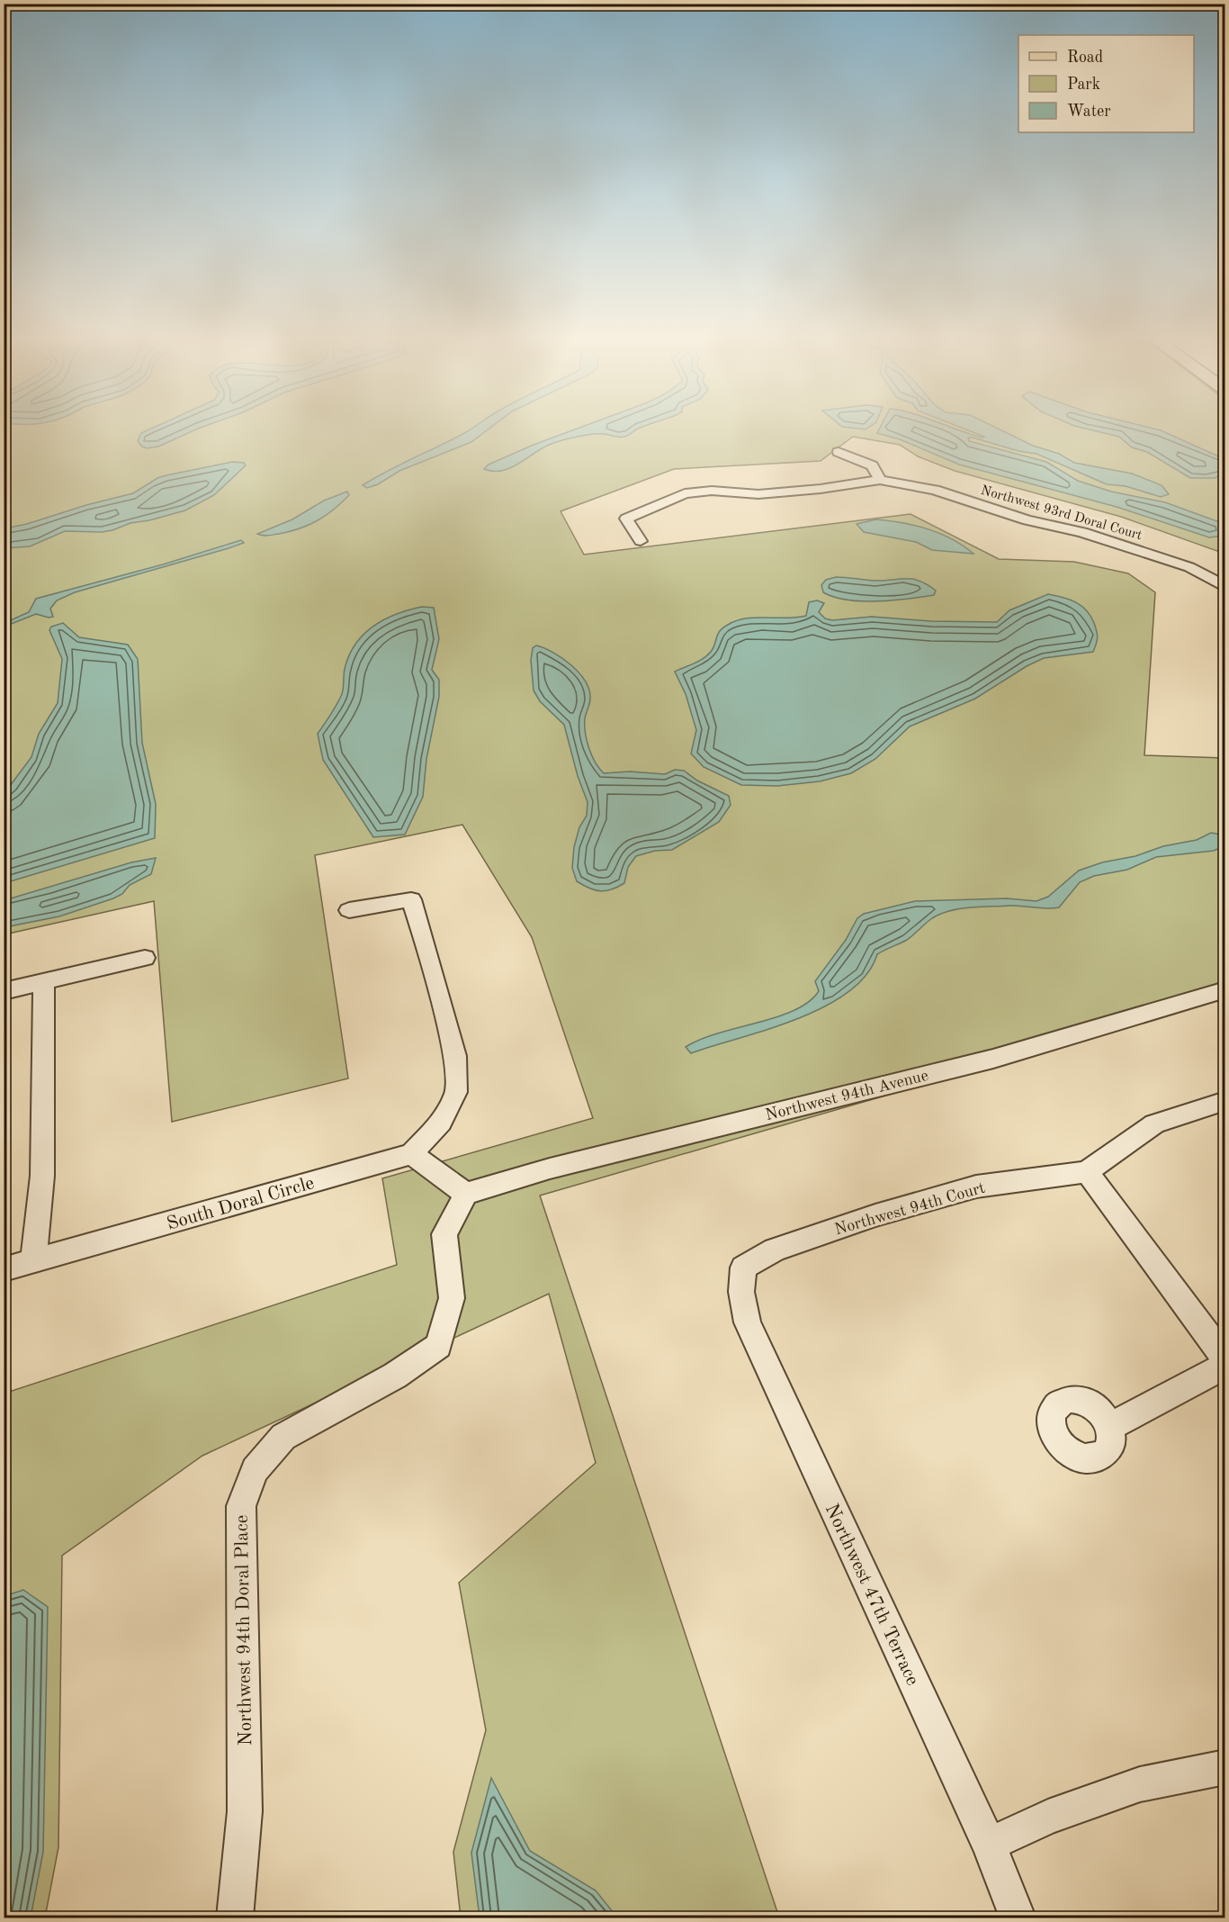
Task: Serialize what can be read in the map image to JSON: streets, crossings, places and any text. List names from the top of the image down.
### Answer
{
  "streets": {
    "street": [
      "Northwest 93rd Doral Court",
      "Northwest 94th Avenue",
      "South Doral Circle",
      "Northwest 94th Court",
      "Northwest 47th Terrace",
      "Northwest 94th Doral Place"
    ]
  },
  "crossings": [
    ["Northwest 94th Avenue", "Northwest 94th Doral Place"],
    ["Northwest 94th Court", "Northwest 47th Terrace"]
  ],
  "legend": ["Road", "Park", "Water"]
}
